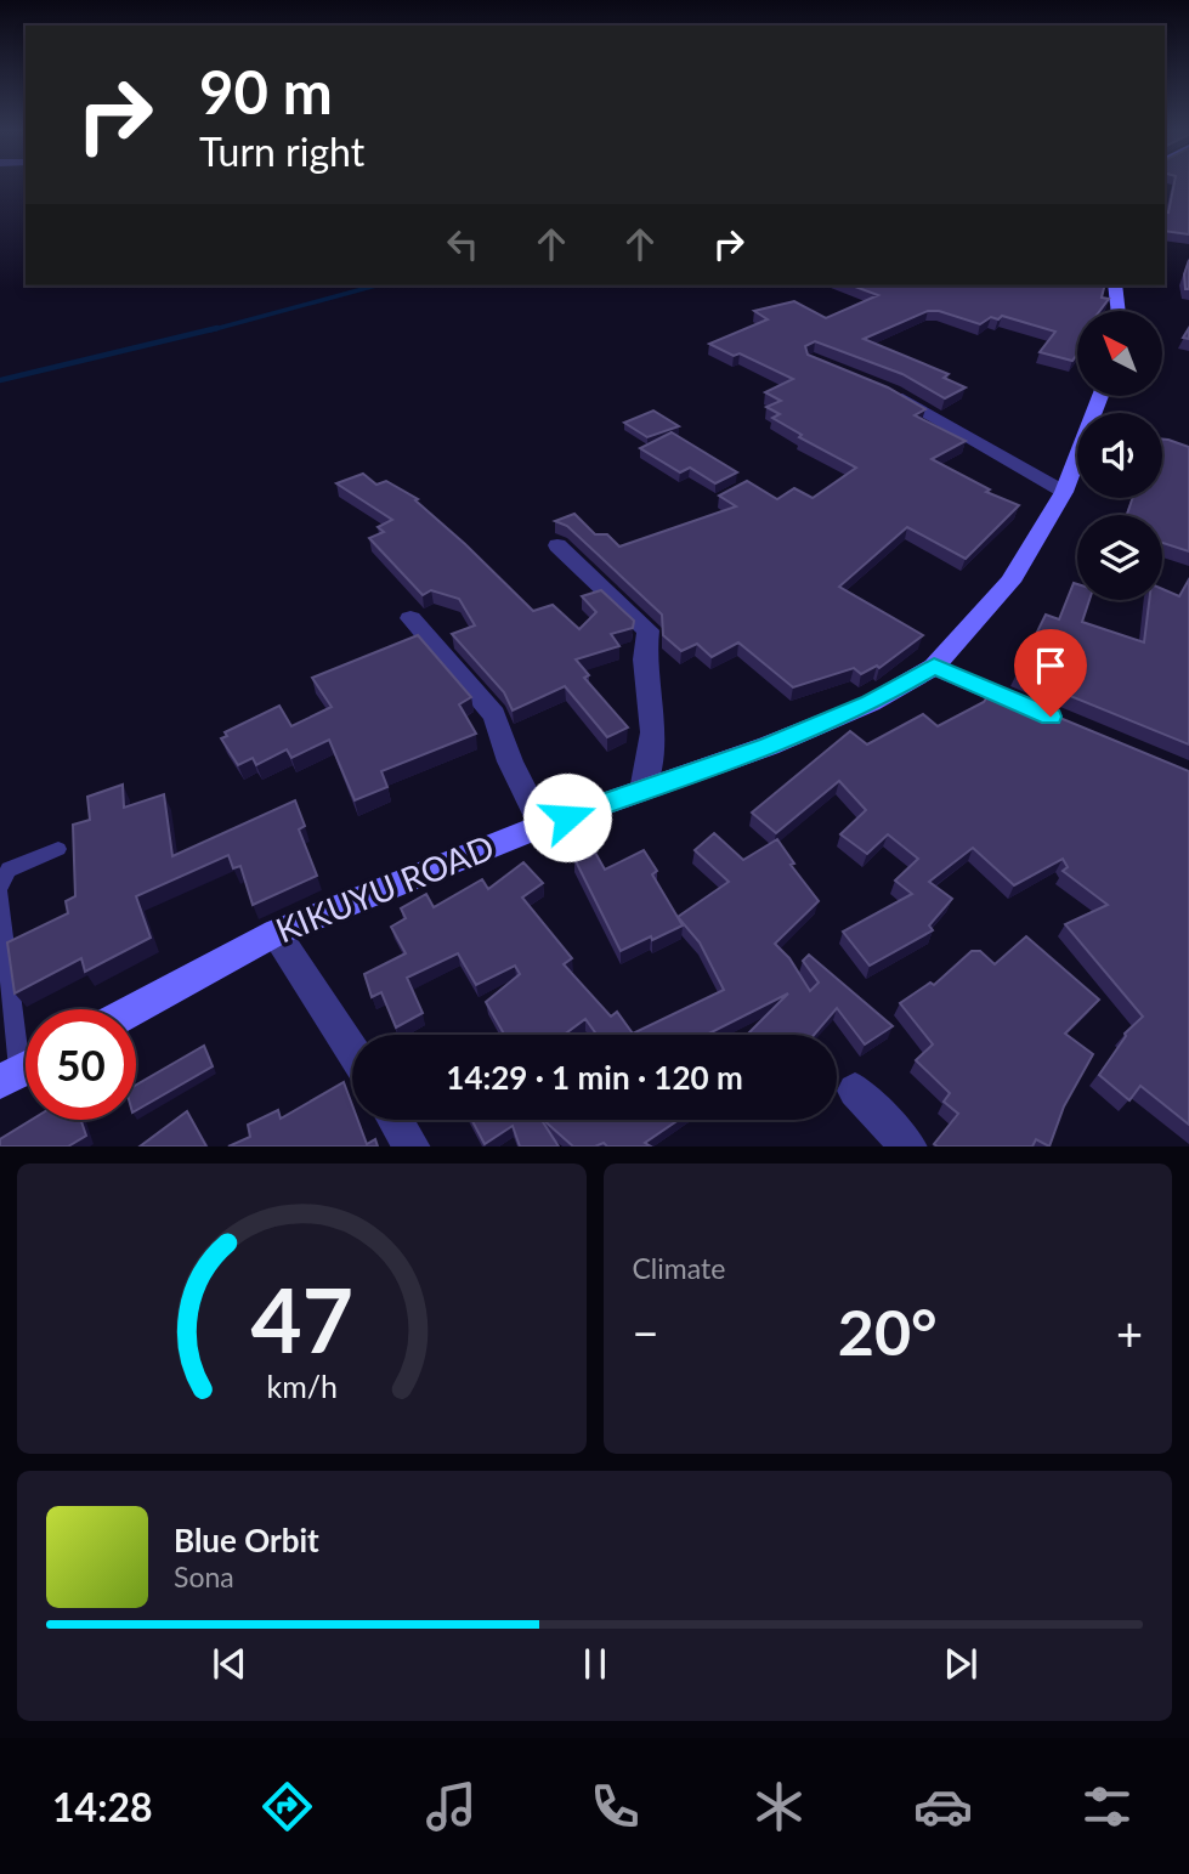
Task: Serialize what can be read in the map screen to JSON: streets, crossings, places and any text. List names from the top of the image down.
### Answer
{
  "streets": {
    "main road": ["KIKUYU ROAD"]
  },
  "north": "top left",
  "page": {
    "turn": ["90 m", "Turn right"],
    "limit": "50",
    "trip": "14:29 · 1 min · 120 m",
    "tile": "Climate",
    "heat": ["−", "20°", "+"],
    "song": ["Blue Orbit", "Sona"],
    "tabs": "14:28",
    "gauge": ["47", "km/h"]
  }
}
